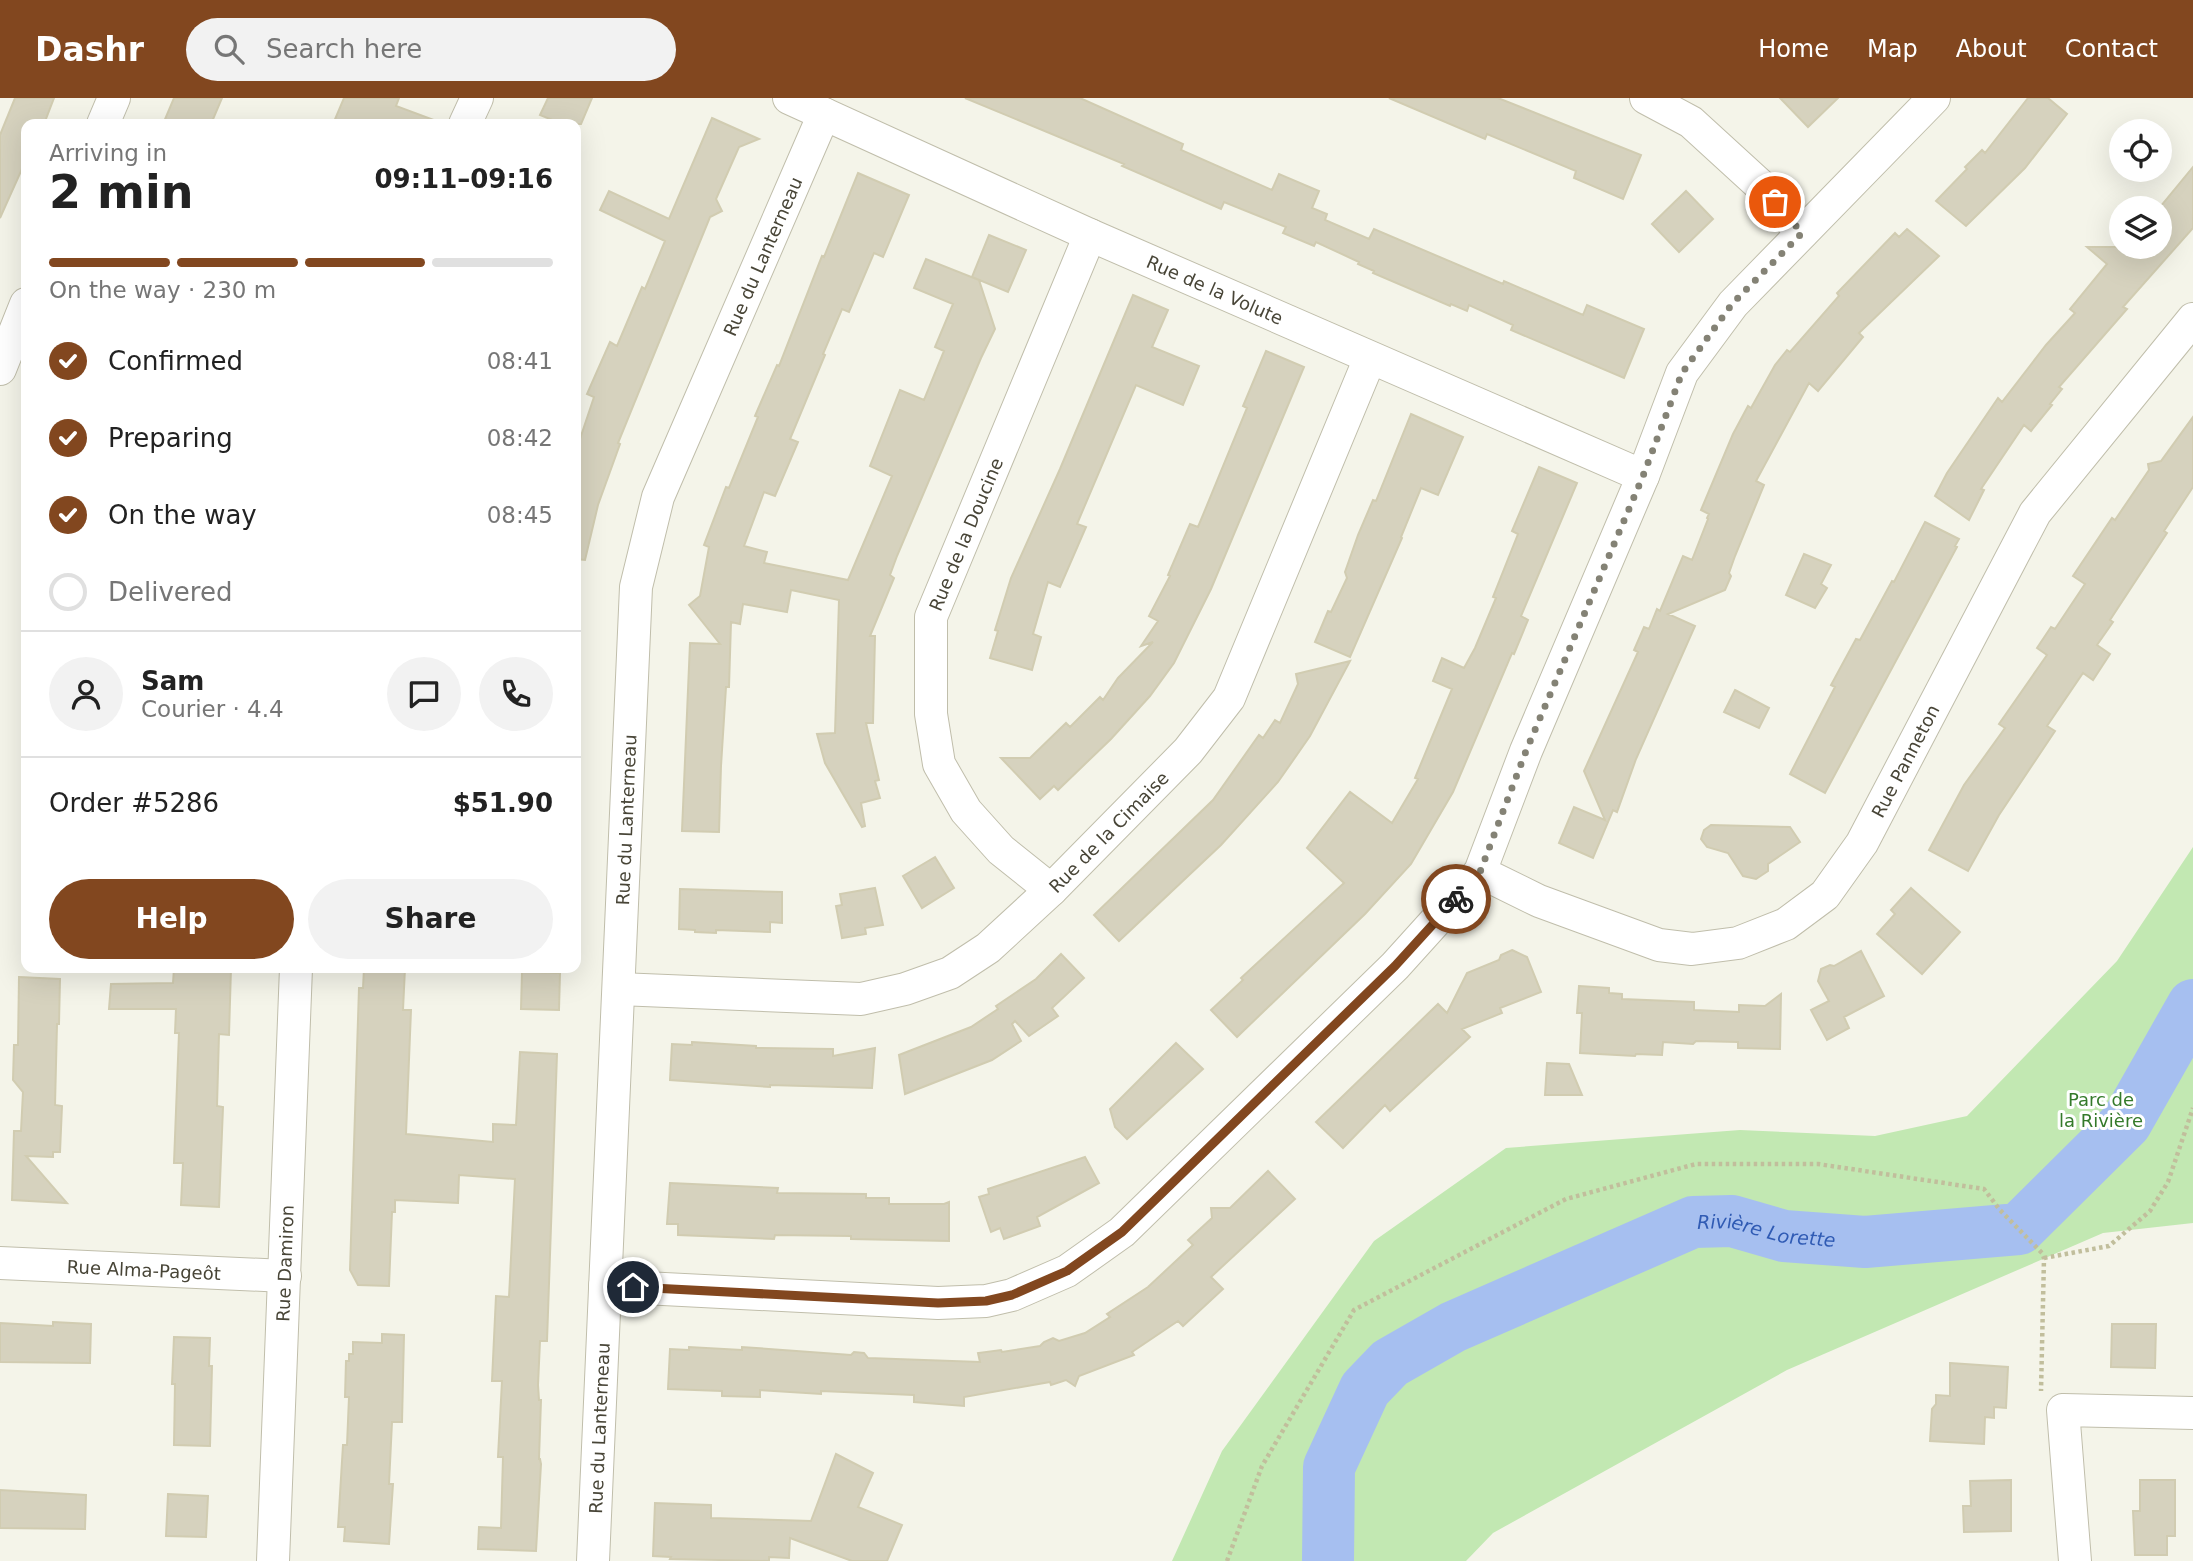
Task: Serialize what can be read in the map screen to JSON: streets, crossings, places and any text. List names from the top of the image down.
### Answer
{
  "streets": {
    "street": [
      "Rue du Lanterneau",
      "Rue de la Volute",
      "Rue de la Doucine",
      "Rue Panneton",
      "Rue de la Cimaise",
      "Rue Damiron",
      "Rue Alma-Pageôt"
    ]
  },
  "crossings": [
    ["Rue du Lanterneau", "Rue de la Volute"],
    ["Rue du Lanterneau", "Rue de la Cimaise"],
    ["Rue de la Volute", "Rue de la Doucine"],
    ["Rue de la Volute", "Rue de la Cimaise"],
    ["Rue de la Doucine", "Rue de la Cimaise"],
    ["Rue Damiron", "Rue Alma-Pageôt"]
  ],
  "water": ["Rivière Lorette"],
  "parks": ["Parc de la Rivière"],
  "page": {
    "header": "Dashr",
    "search": "Search here",
    "nav": [
      "Home",
      "Map",
      "About",
      "Contact"
    ],
    "heading": ["2 min", "Arriving in", "09:11–09:16"],
    "panel": [
      "Sam",
      "Courier · 4.4",
      "Order #5286",
      "$51.90"
    ],
    "bar": "On the way · 230 m",
    "list": [
      ["Confirmed", "08:41"],
      ["Preparing", "08:42"],
      ["On the way", "08:45"],
      "Delivered"
    ],
    "buttons": ["Help", "Share"]
  }
}
